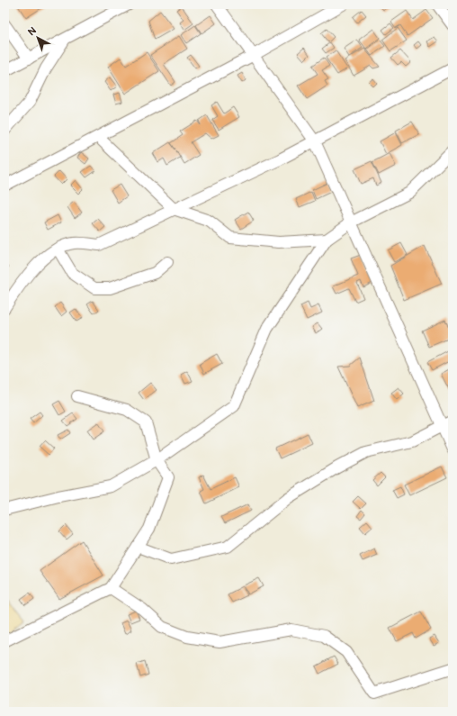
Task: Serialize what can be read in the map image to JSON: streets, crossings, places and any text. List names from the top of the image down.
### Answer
{
  "north": "top left"
}
